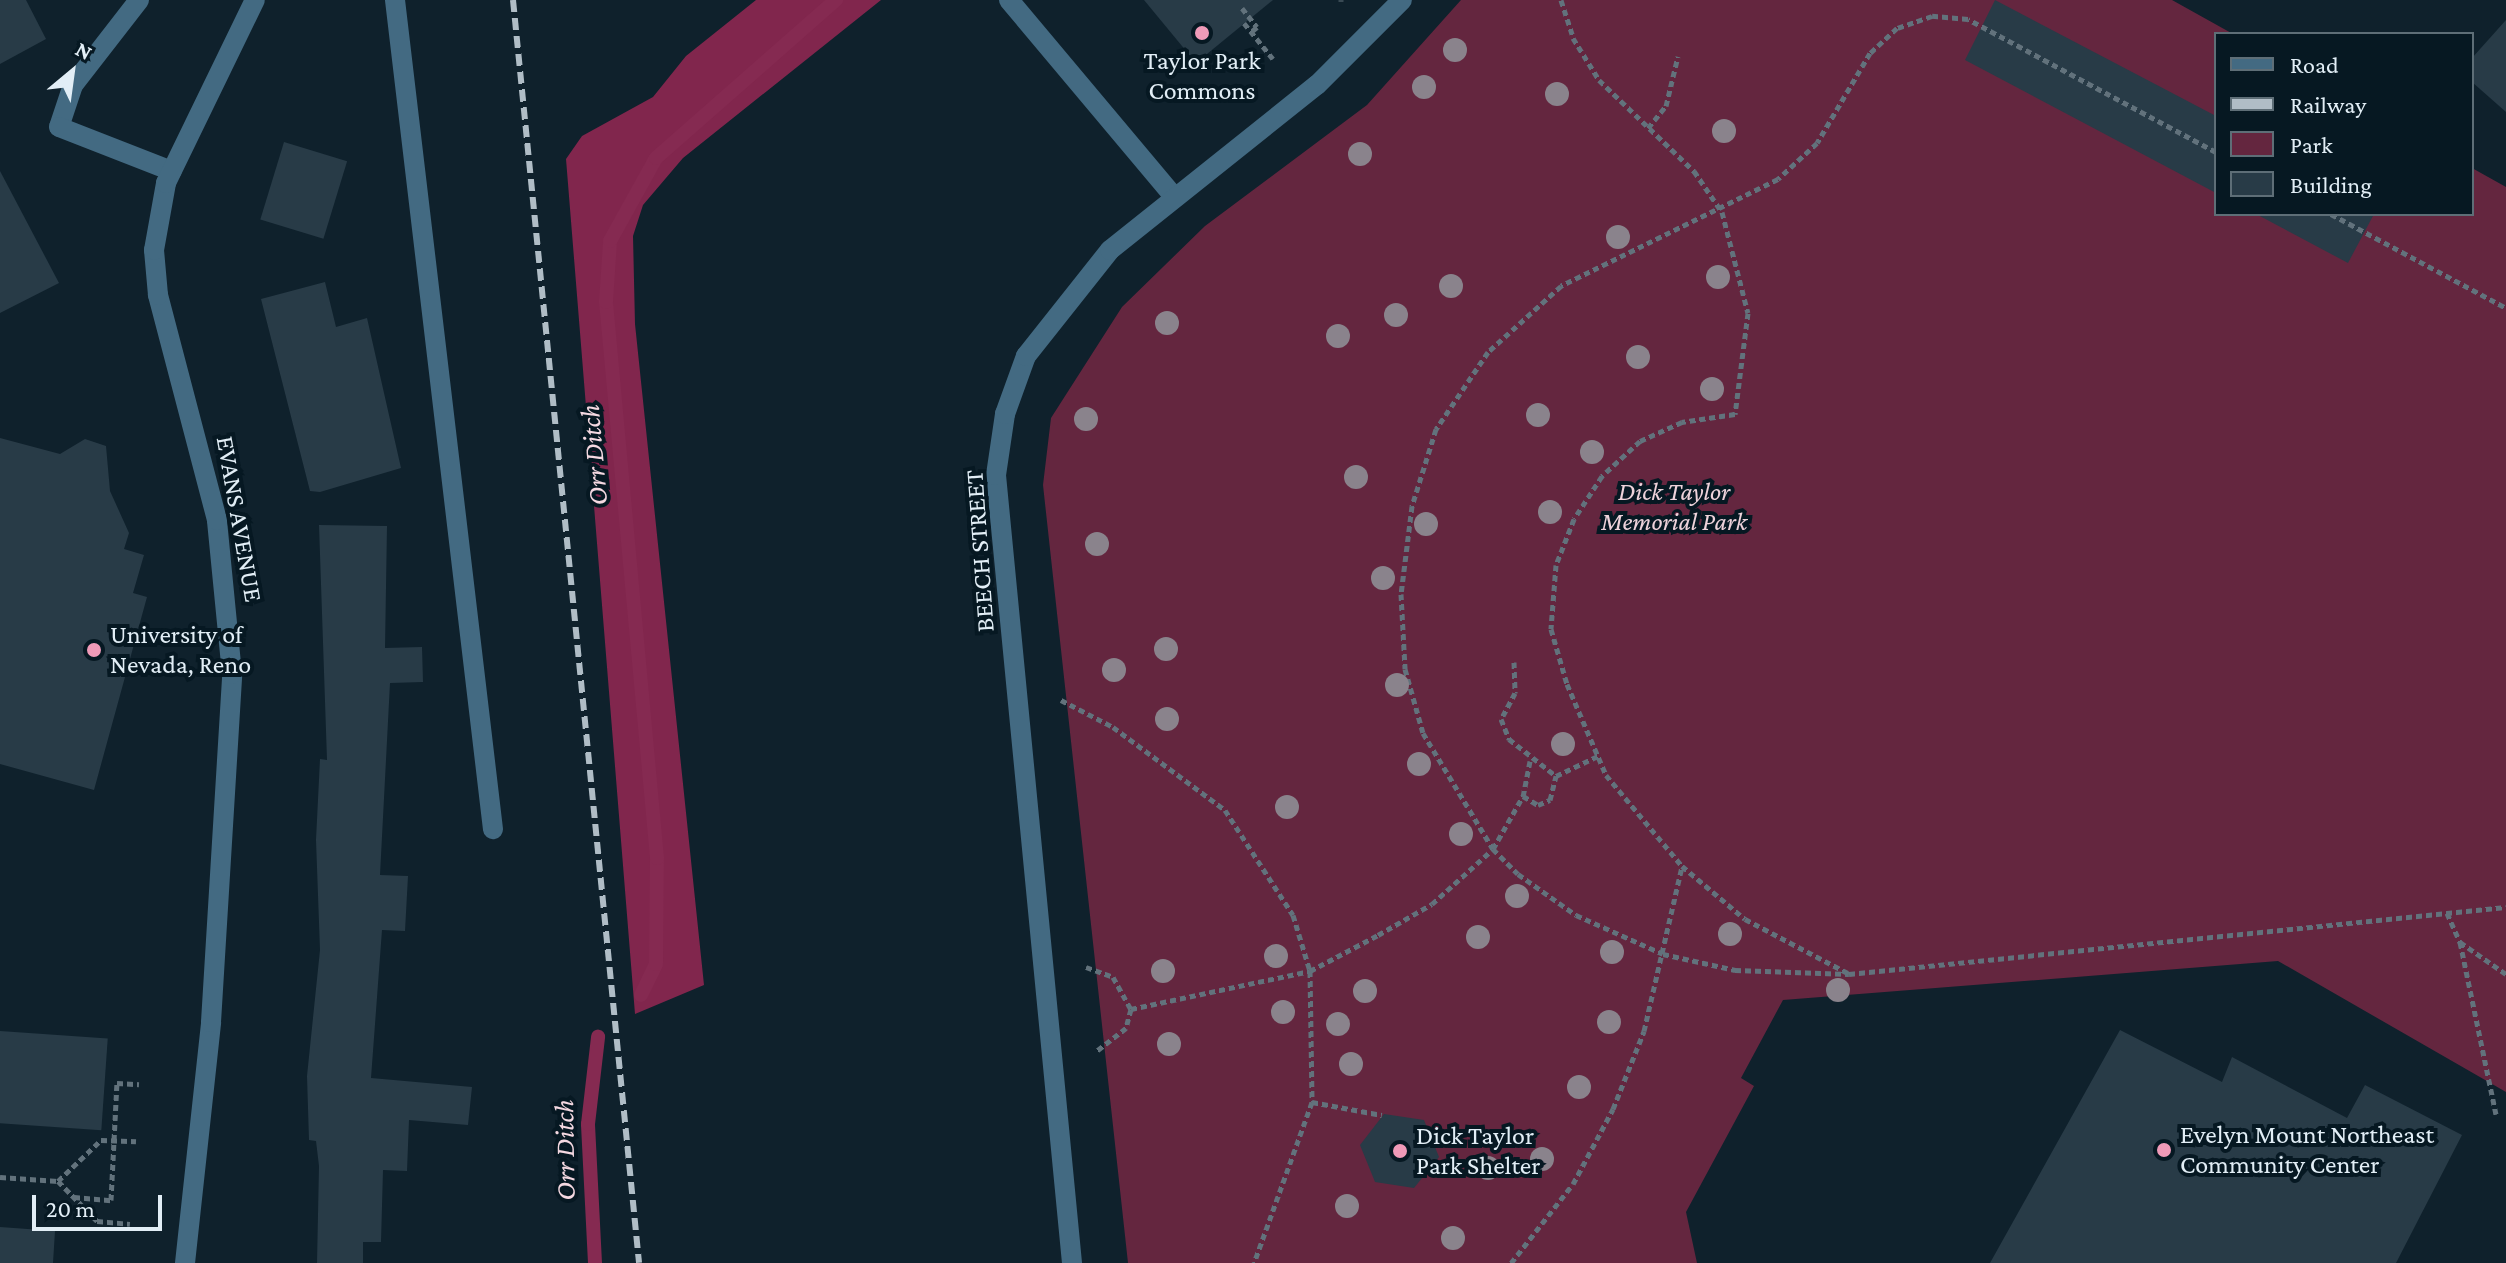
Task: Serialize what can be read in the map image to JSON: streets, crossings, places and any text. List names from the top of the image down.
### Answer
{
  "streets": {
    "street": ["EVANS AVENUE", "BEECH STREET"]
  },
  "water": ["Orr Ditch"],
  "parks": ["Dick Taylor Memorial Park"],
  "places": [
    "Taylor Park Commons",
    "University of Nevada, Reno",
    "Evelyn Mount Northeast Community Center",
    "Dick Taylor Park Shelter"
  ],
  "legend": [
    "Road",
    "Railway",
    "Park",
    "Building"
  ],
  "scale_bar": "20 m",
  "north": "top right"
}
